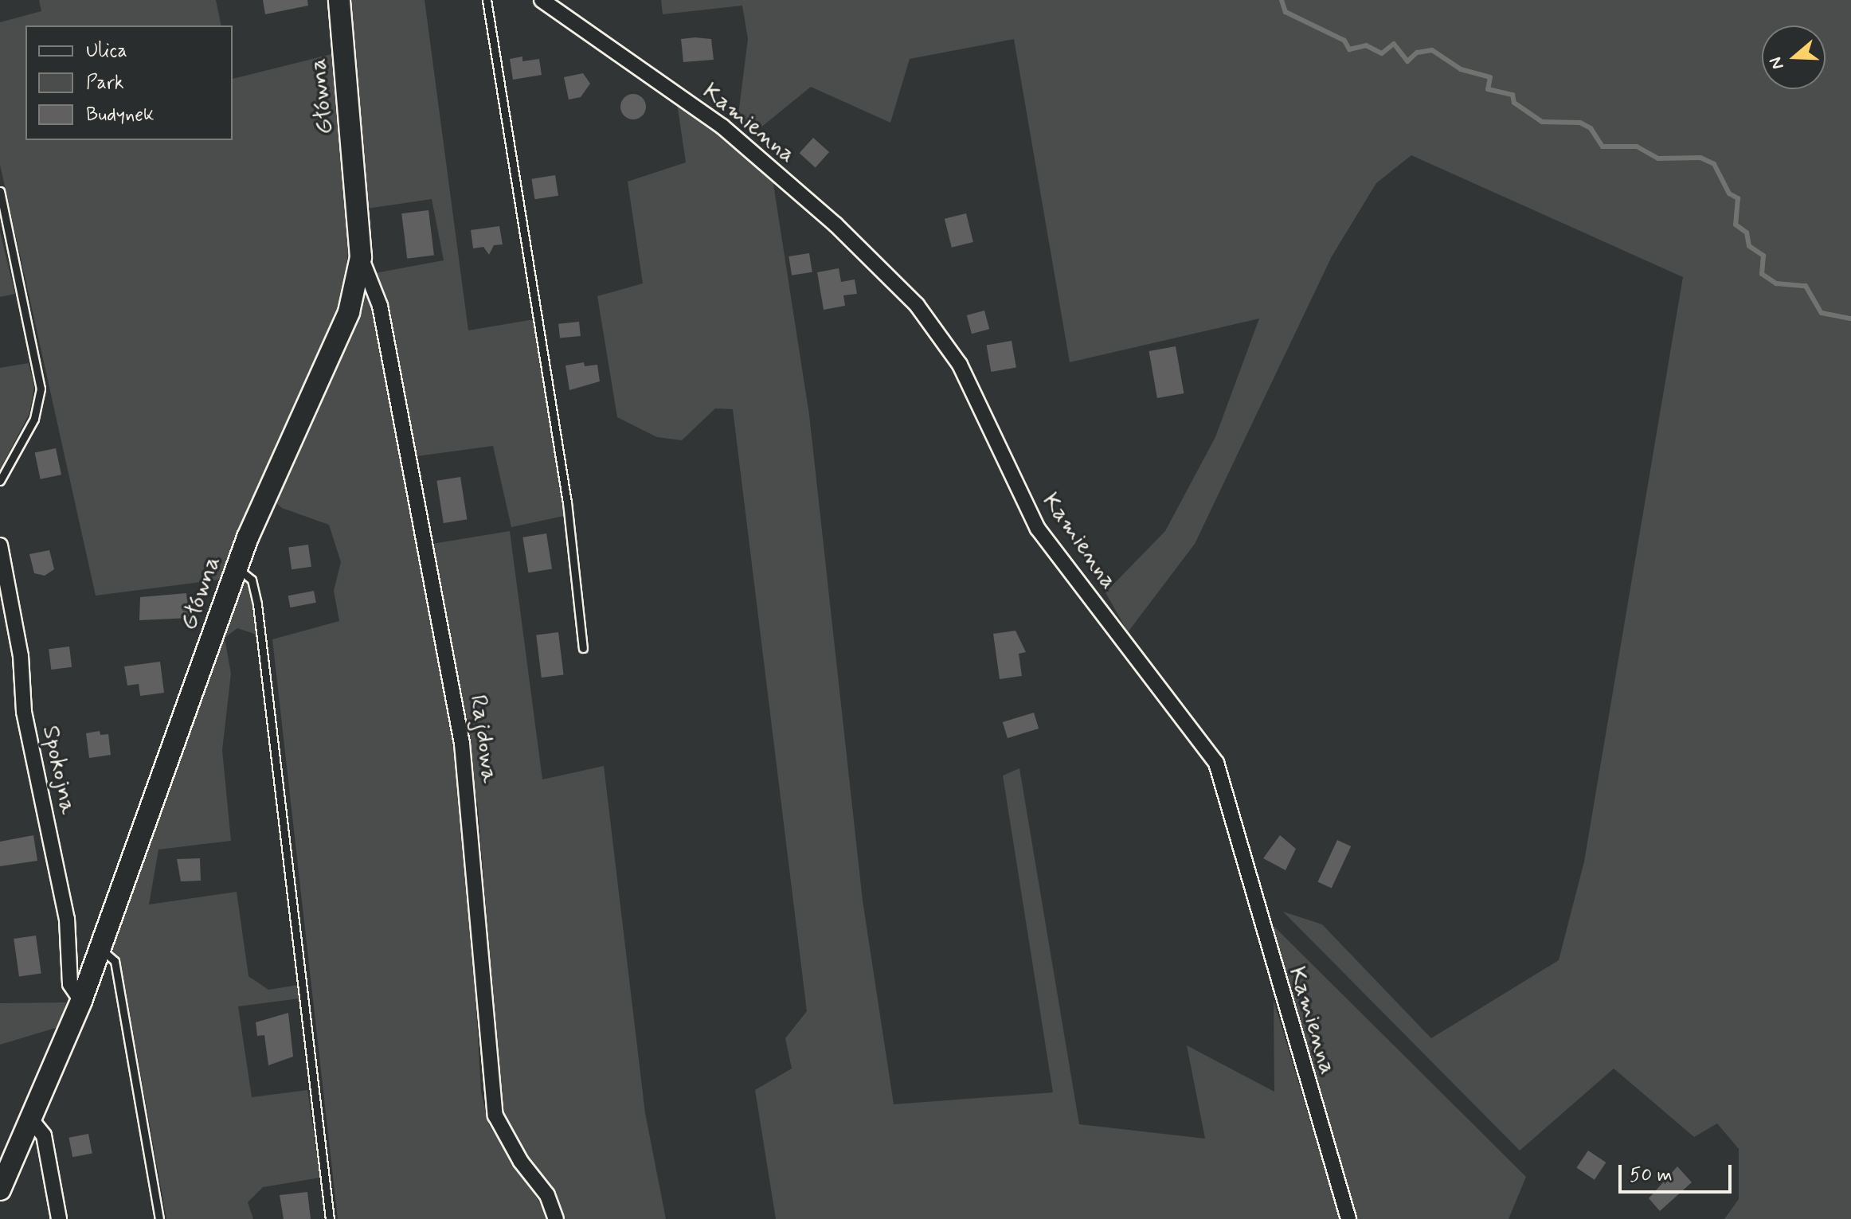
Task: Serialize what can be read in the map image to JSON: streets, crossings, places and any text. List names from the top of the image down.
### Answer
{
  "streets": {
    "street": [
      "Główna",
      "Kamienna",
      "Rajdowa",
      "Spokojna"
    ]
  },
  "crossings": [
    ["Główna", "Rajdowa"],
    ["Główna", "Spokojna"]
  ],
  "legend": ["Ulica", "Park", "Budynek"],
  "scale_bar": "50 m",
  "north": "left"
}
